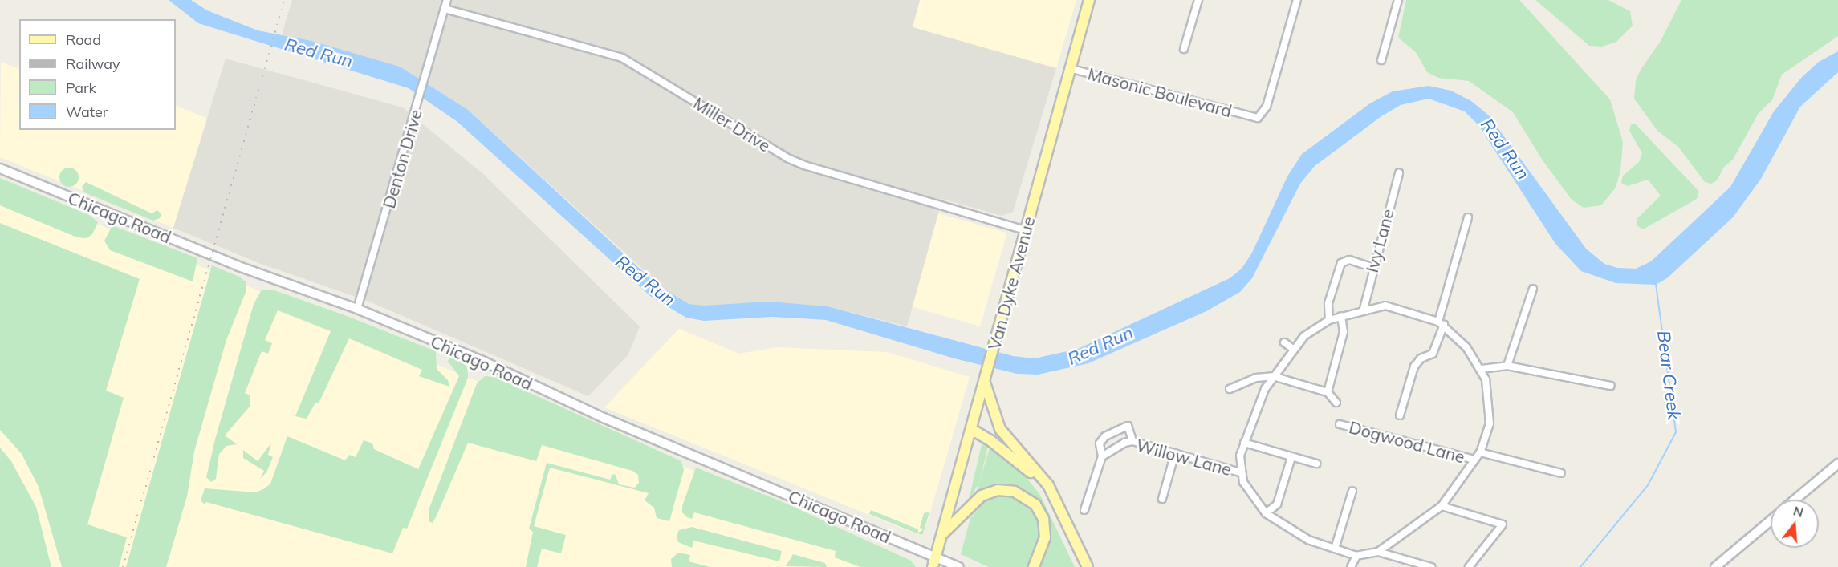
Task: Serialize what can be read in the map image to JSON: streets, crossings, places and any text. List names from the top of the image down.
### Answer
{
  "streets": {
    "main road": ["Chicago Road", "Van Dyke Avenue"],
    "street": [
      "Masonic Boulevard",
      "Miller Drive",
      "Denton Drive",
      "Ivy Lane",
      "Dogwood Lane",
      "Willow Lane"
    ]
  },
  "crossings": [
    ["Masonic Boulevard", "Van Dyke Avenue"],
    ["Miller Drive", "Denton Drive"],
    ["Miller Drive", "Van Dyke Avenue"],
    ["Denton Drive", "Chicago Road"],
    ["Chicago Road", "Van Dyke Avenue"]
  ],
  "water": ["Red Run", "Bear Creek"],
  "legend": [
    "Road",
    "Railway",
    "Park",
    "Water"
  ],
  "north": "top"
}
